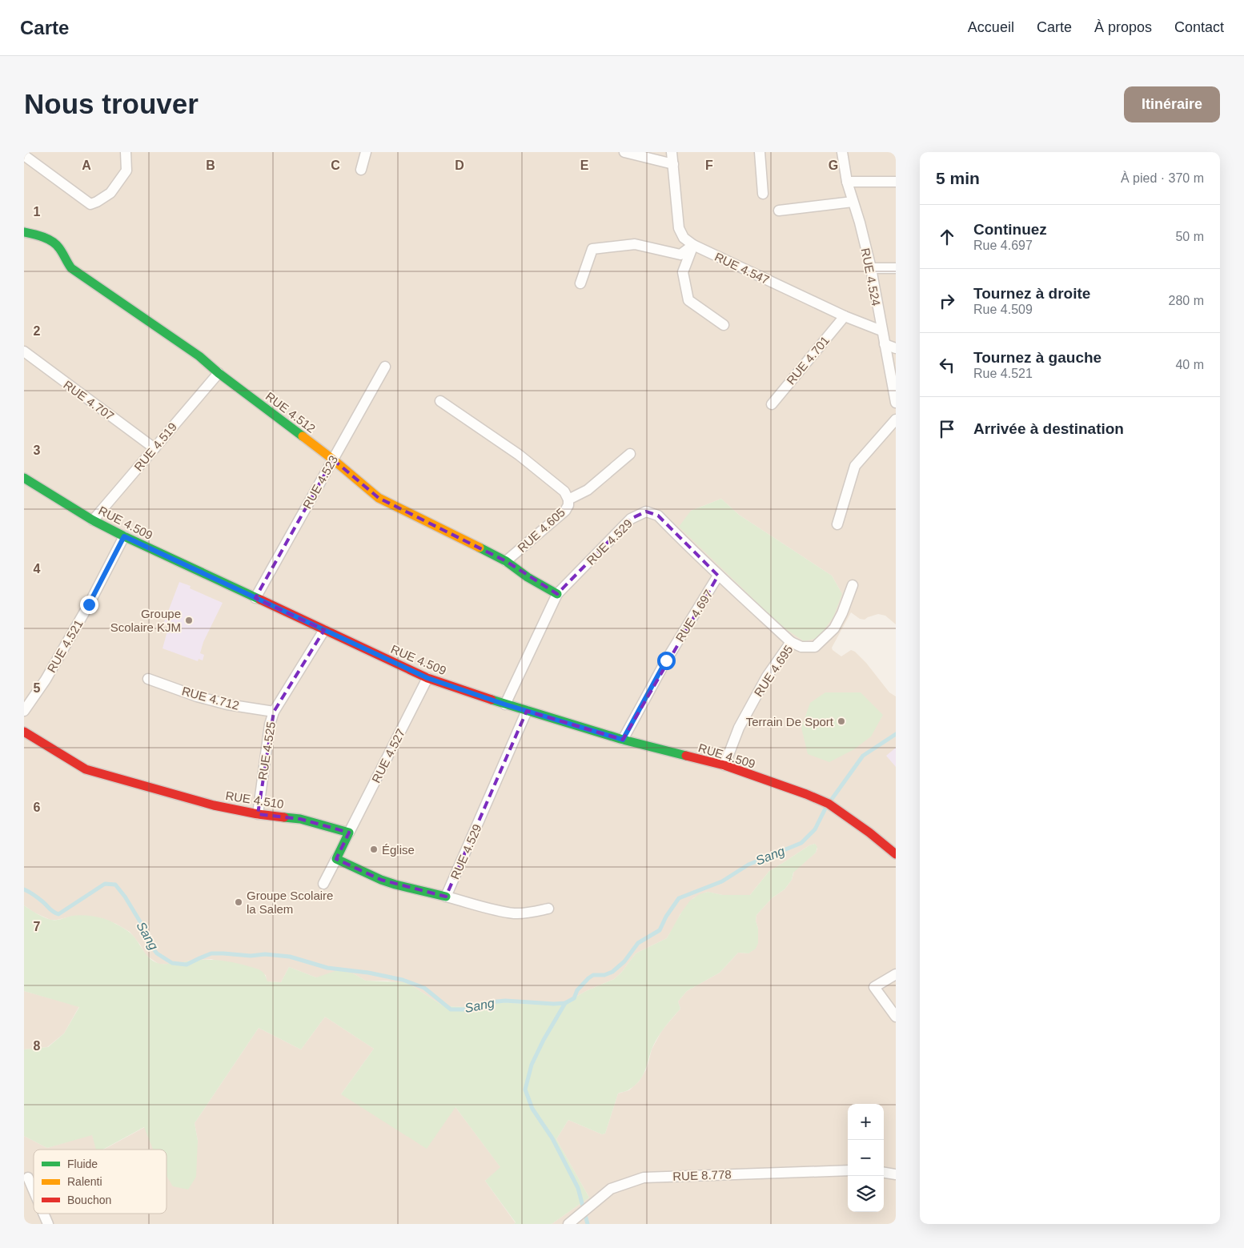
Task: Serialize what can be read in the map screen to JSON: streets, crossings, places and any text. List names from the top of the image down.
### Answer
{
  "streets": {
    "street": [
      "RUE 4.547",
      "RUE 4.524",
      "RUE 4.701",
      "RUE 4.707",
      "RUE 4.512",
      "RUE 4.519",
      "RUE 4.523",
      "RUE 4.509",
      "RUE 4.605",
      "RUE 4.529",
      "RUE 4.697",
      "RUE 4.521",
      "RUE 4.695",
      "RUE 4.712",
      "RUE 4.525",
      "RUE 4.527",
      "RUE 4.510",
      "RUE 8.778"
    ]
  },
  "crossings": [
    ["RUE 4.547", "RUE 4.524"],
    ["RUE 4.547", "RUE 4.701"],
    ["RUE 4.707", "RUE 4.519"],
    ["RUE 4.512", "RUE 4.519"],
    ["RUE 4.512", "RUE 4.523"],
    ["RUE 4.512", "RUE 4.605"],
    ["RUE 4.512", "RUE 4.529"],
    ["RUE 4.519", "RUE 4.509"],
    ["RUE 4.523", "RUE 4.509"],
    ["RUE 4.509", "RUE 4.529"],
    ["RUE 4.509", "RUE 4.697"],
    ["RUE 4.509", "RUE 4.521"],
    ["RUE 4.509", "RUE 4.695"],
    ["RUE 4.509", "RUE 4.525"],
    ["RUE 4.509", "RUE 4.527"],
    ["RUE 4.529", "RUE 4.697"],
    ["RUE 4.529", "RUE 4.695"],
    ["RUE 4.712", "RUE 4.525"],
    ["RUE 4.525", "RUE 4.510"],
    ["RUE 4.527", "RUE 4.510"]
  ],
  "water": ["Sang"],
  "places": [
    "Groupe Scolaire KJM",
    "Terrain De Sport",
    "Église",
    "Groupe Scolaire la Salem"
  ],
  "legend": ["Fluide", "Ralenti", "Bouchon"],
  "page": {
    "header": "Carte",
    "nav": [
      "Accueil",
      "Carte",
      "À propos",
      "Contact"
    ],
    "buttons": "Itinéraire",
    "title": "Nous trouver",
    "heading": ["5 min", "À pied · 370 m"],
    "list": [
      ["Continuez", "Rue 4.697", "50 m"],
      ["Tournez à droite", "Rue 4.509", "280 m"],
      ["Tournez à gauche", "Rue 4.521", "40 m"],
      "Arrivée à destination"
    ],
    "map_buttons": ["+", "−"]
  },
  "grid": {
    "columns": [
      "A",
      "B",
      "C",
      "D",
      "E",
      "F",
      "G"
    ],
    "rows": [
      "1",
      "2",
      "3",
      "4",
      "5",
      "6",
      "7",
      "8"
    ]
  }
}
